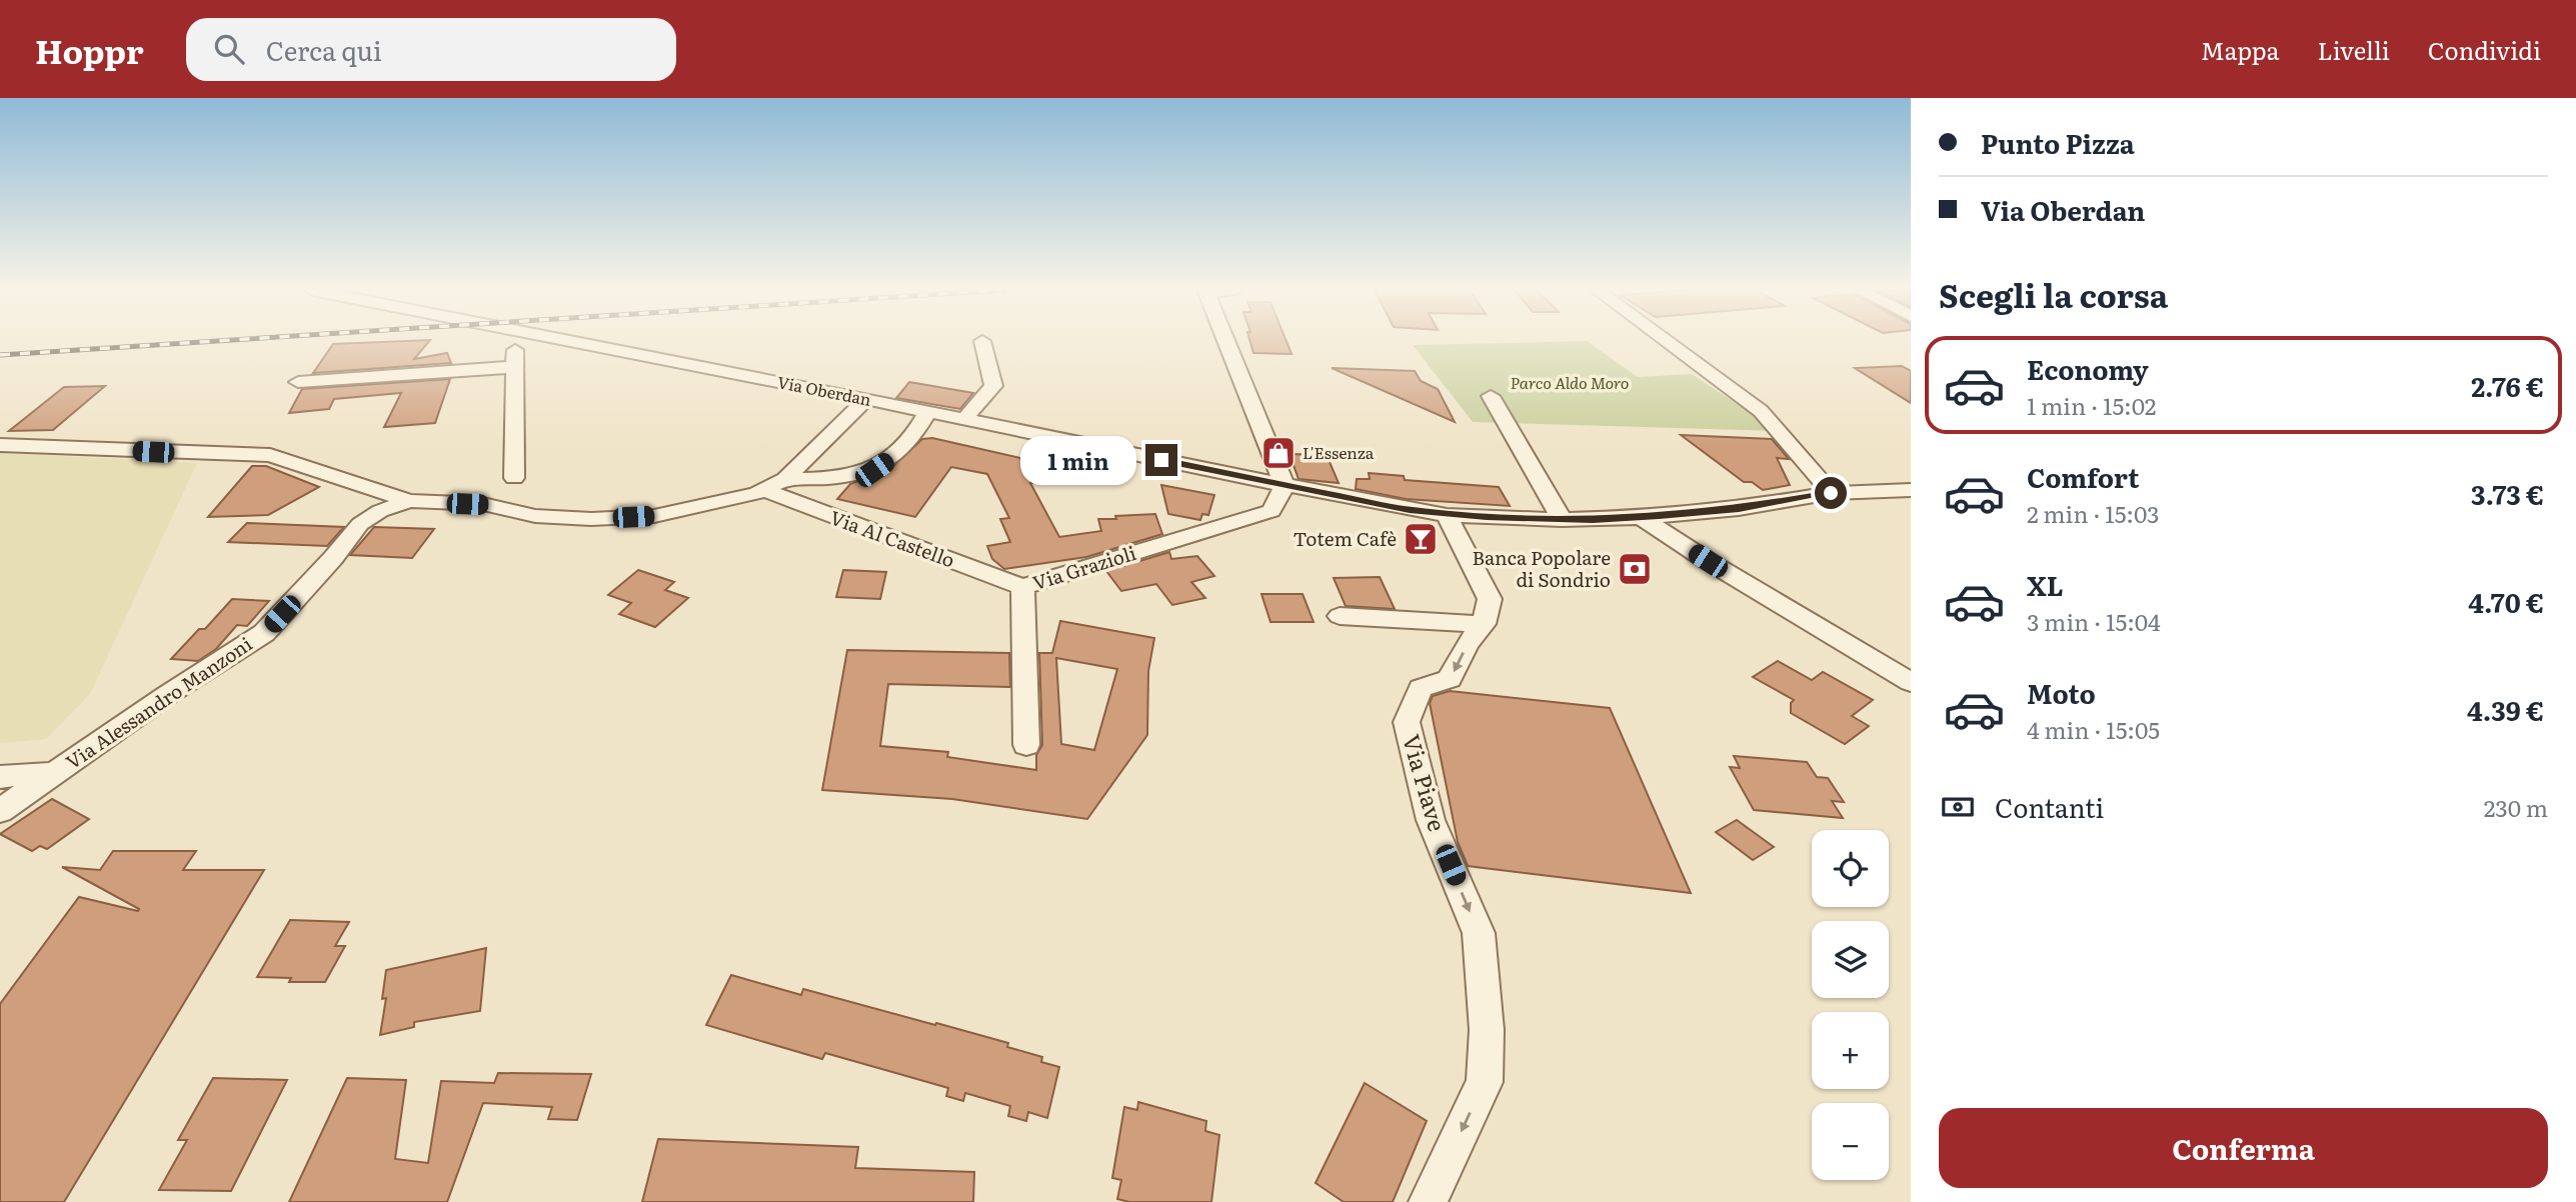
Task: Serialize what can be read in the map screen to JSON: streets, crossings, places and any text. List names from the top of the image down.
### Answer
{
  "streets": {
    "street": [
      "Via Oberdan",
      "Via Al Castello",
      "Via Grazioli",
      "Via Alessandro Manzoni",
      "Via Piave"
    ]
  },
  "crossings": [
    ["Via Oberdan", "Via Grazioli"],
    ["Via Oberdan", "Via Alessandro Manzoni"],
    ["Via Al Castello", "Via Grazioli"],
    ["Via Al Castello", "Via Alessandro Manzoni"]
  ],
  "one_way": ["Via Piave"],
  "parks": ["Parco Aldo Moro"],
  "places": {
    "shop": ["L'Essenza"],
    "bar": ["Totem Cafè"],
    "bank": ["Banca Popolare di Sondrio"]
  },
  "page": {
    "header": "Hoppr",
    "search": "Cerca qui",
    "nav": ["Mappa", "Livelli", "Condividi"],
    "banner": ["Punto Pizza", "Via Oberdan"],
    "heading": "Scegli la corsa",
    "list": [
      {
        "name": "Economy",
        "note": "1 min · 15:02",
        "value": "2.76 €"
      },
      {
        "name": "Comfort",
        "note": "2 min · 15:03",
        "value": "3.73 €"
      },
      {
        "name": "XL",
        "note": "3 min · 15:04",
        "value": "4.70 €"
      },
      {
        "name": "Moto",
        "note": "4 min · 15:05",
        "value": "4.39 €"
      }
    ],
    "bubble": "1 min",
    "pay": ["Contanti", "230 m"],
    "map_buttons": ["+", "−"],
    "buttons": "Conferma"
  }
}
